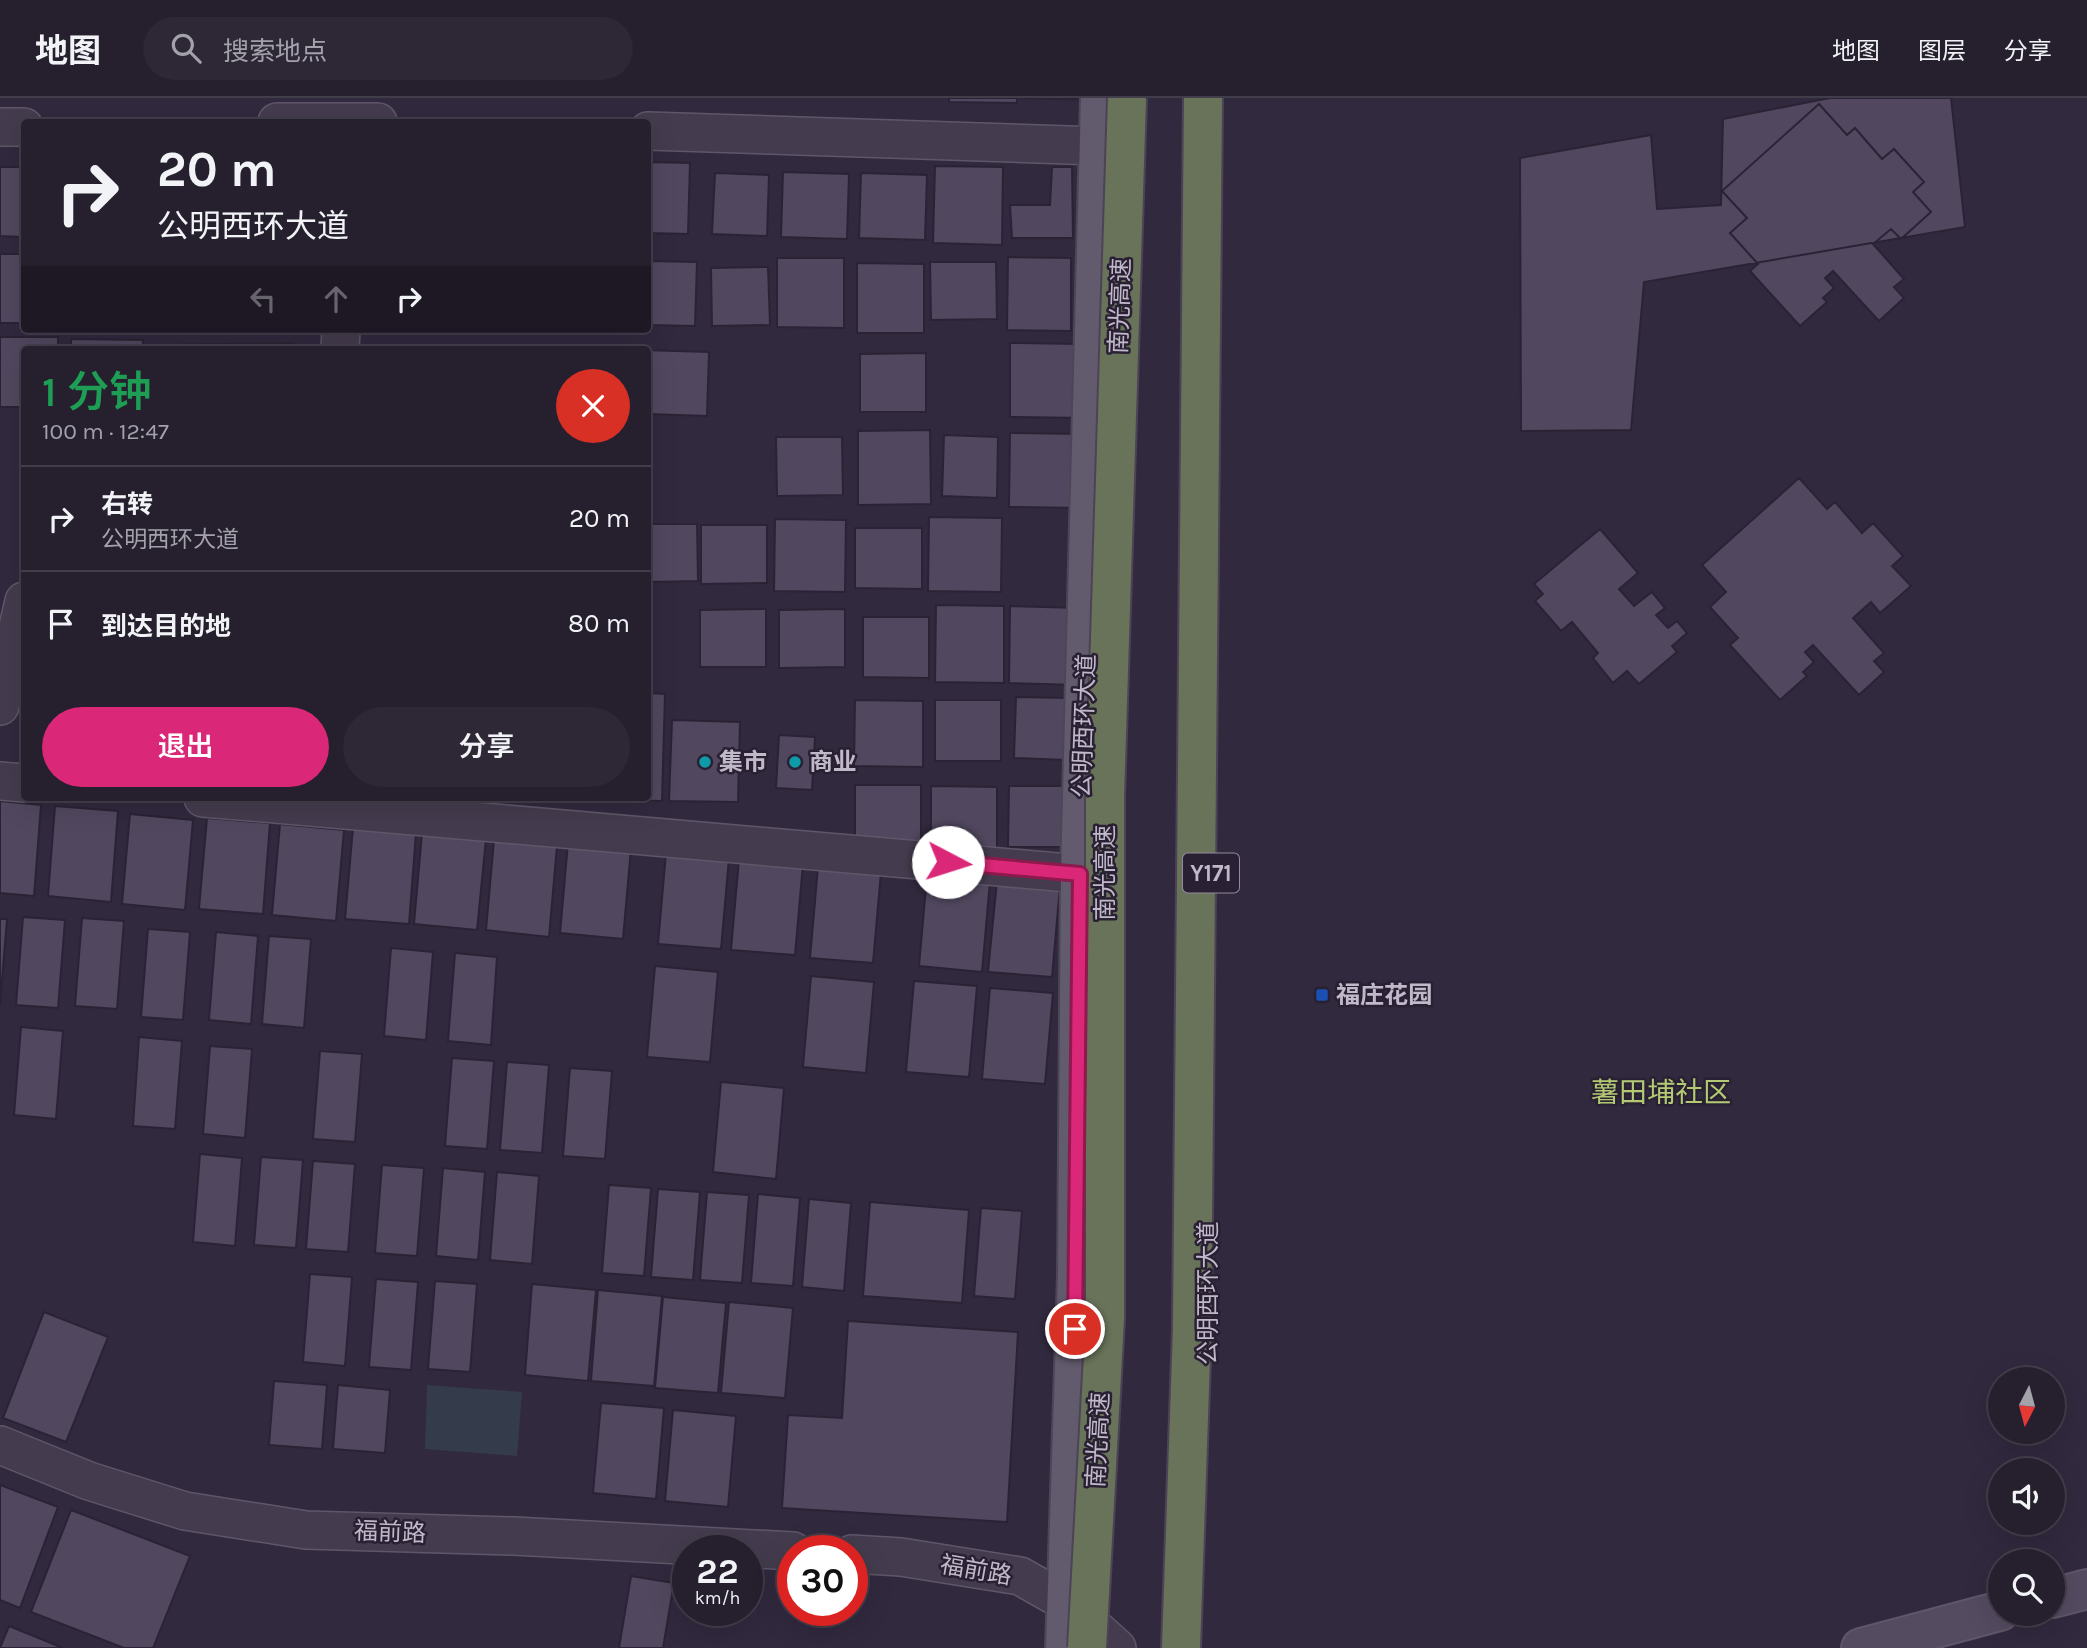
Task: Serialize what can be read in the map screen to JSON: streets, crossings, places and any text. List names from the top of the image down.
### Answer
{
  "streets": {
    "highway": ["南光高速"],
    "main road": ["公明西环大道", "Y171"],
    "street": ["福前路"]
  },
  "crossings": [
    ["公明西环大道", "福前路"]
  ],
  "districts": ["薯田埔社区"],
  "places": {
    "other": ["集市", "商业"],
    "transit": ["福庄花园"]
  },
  "north": "bottom",
  "page": {
    "header": "地图",
    "search": "搜索地点",
    "nav": ["地图", "图层", "分享"],
    "turn": ["20 m", "公明西环大道"],
    "heading": ["1 分钟", "100 m · 12:47"],
    "list": [
      {
        "name": "右转",
        "note": "公明西环大道",
        "value": "20 m"
      },
      {
        "name": "到达目的地",
        "value": "80 m"
      }
    ],
    "buttons": ["退出", "分享"],
    "speed": "22 km/h",
    "limit": "30"
  }
}
